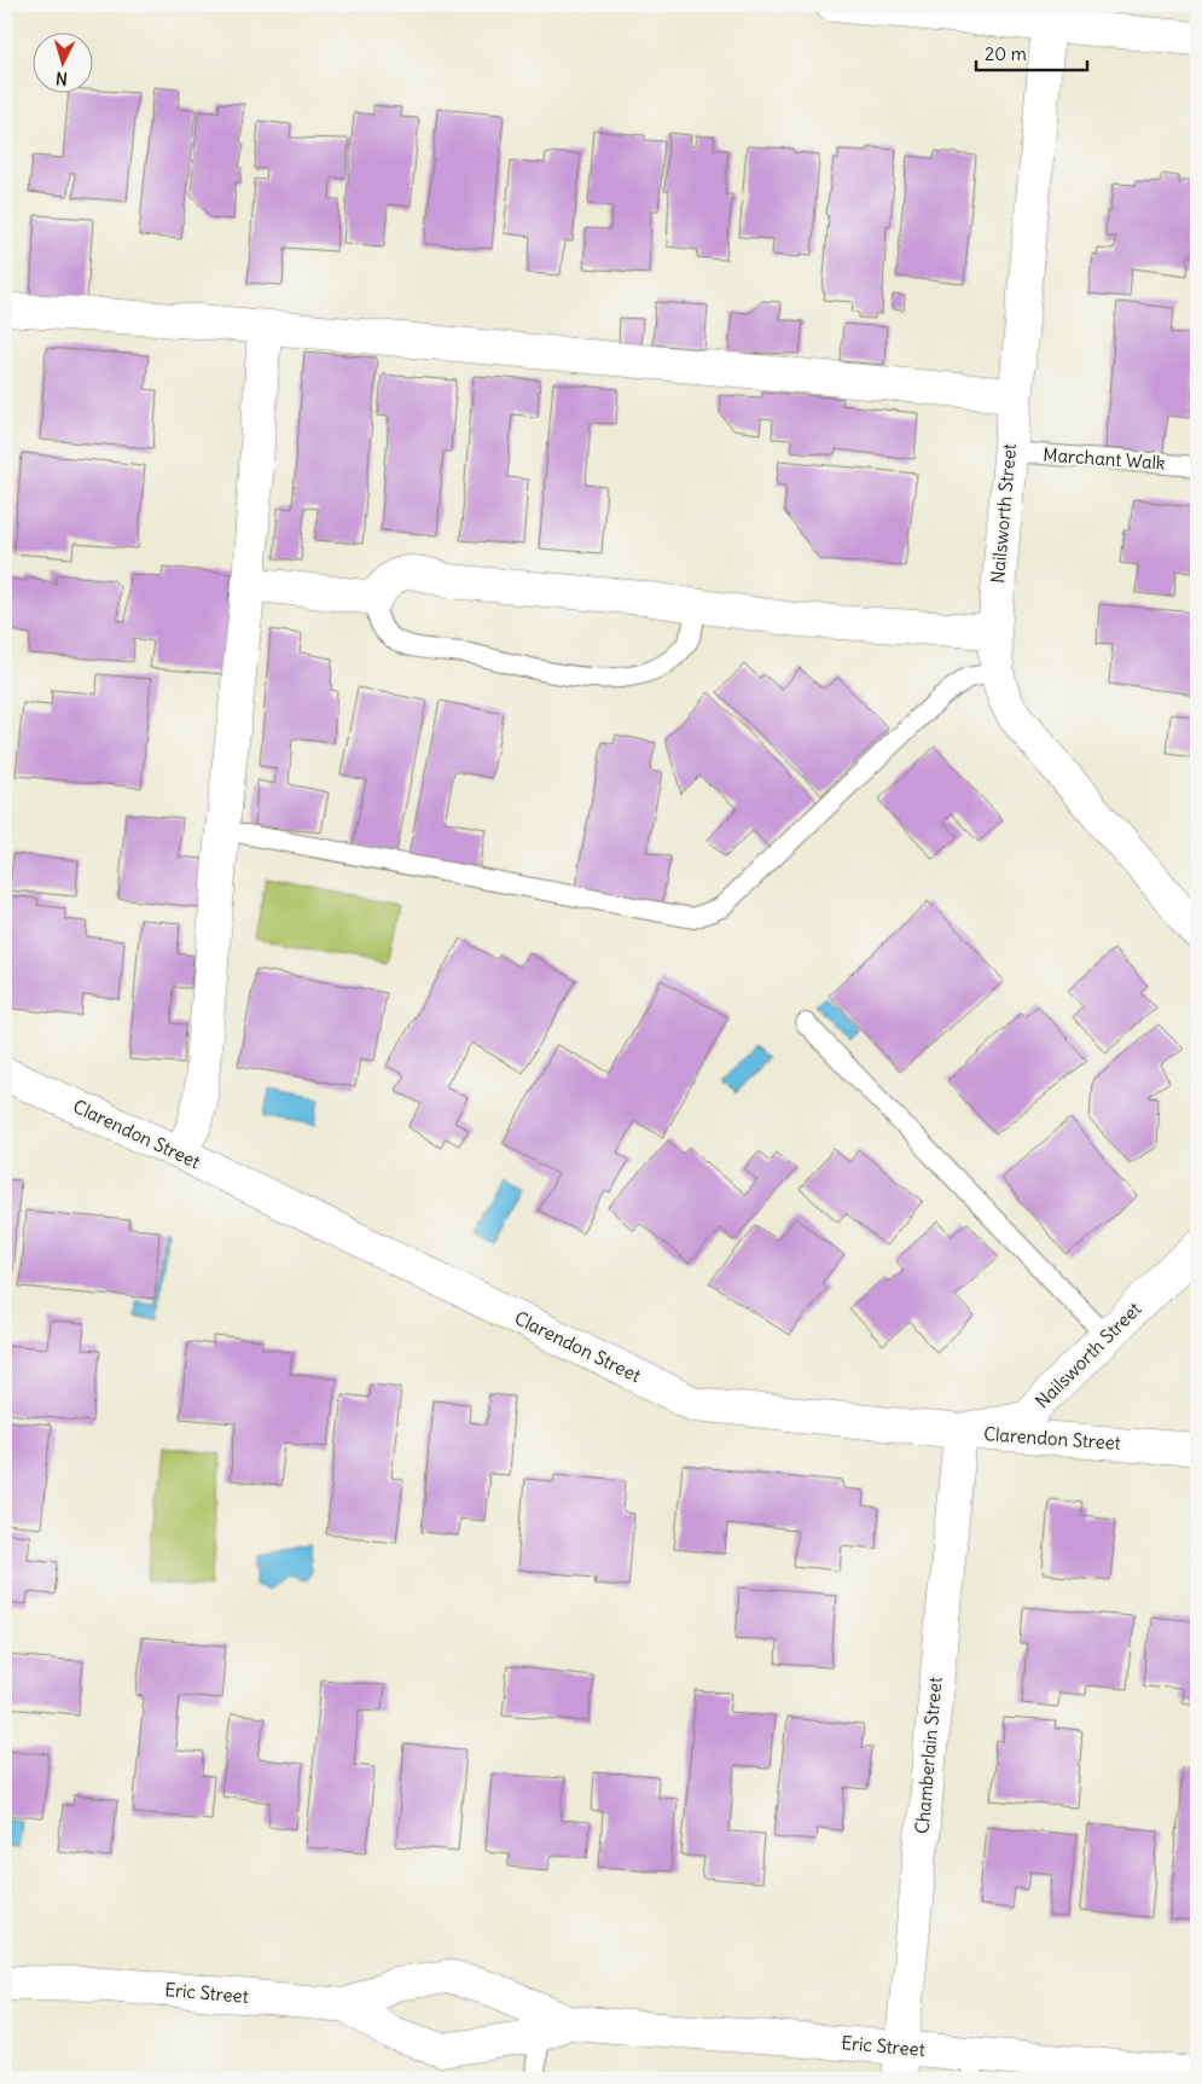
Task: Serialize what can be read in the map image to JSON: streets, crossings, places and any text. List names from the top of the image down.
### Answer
{
  "streets": {
    "street": [
      "Nailsworth Street",
      "Clarendon Street",
      "Chamberlain Street",
      "Eric Street"
    ],
    "lane": ["Marchant Walk"]
  },
  "crossings": [
    ["Marchant Walk", "Nailsworth Street"],
    ["Nailsworth Street", "Clarendon Street"],
    ["Nailsworth Street", "Chamberlain Street"],
    ["Clarendon Street", "Chamberlain Street"],
    ["Chamberlain Street", "Eric Street"]
  ],
  "scale_bar": "20 m",
  "north": "bottom"
}
